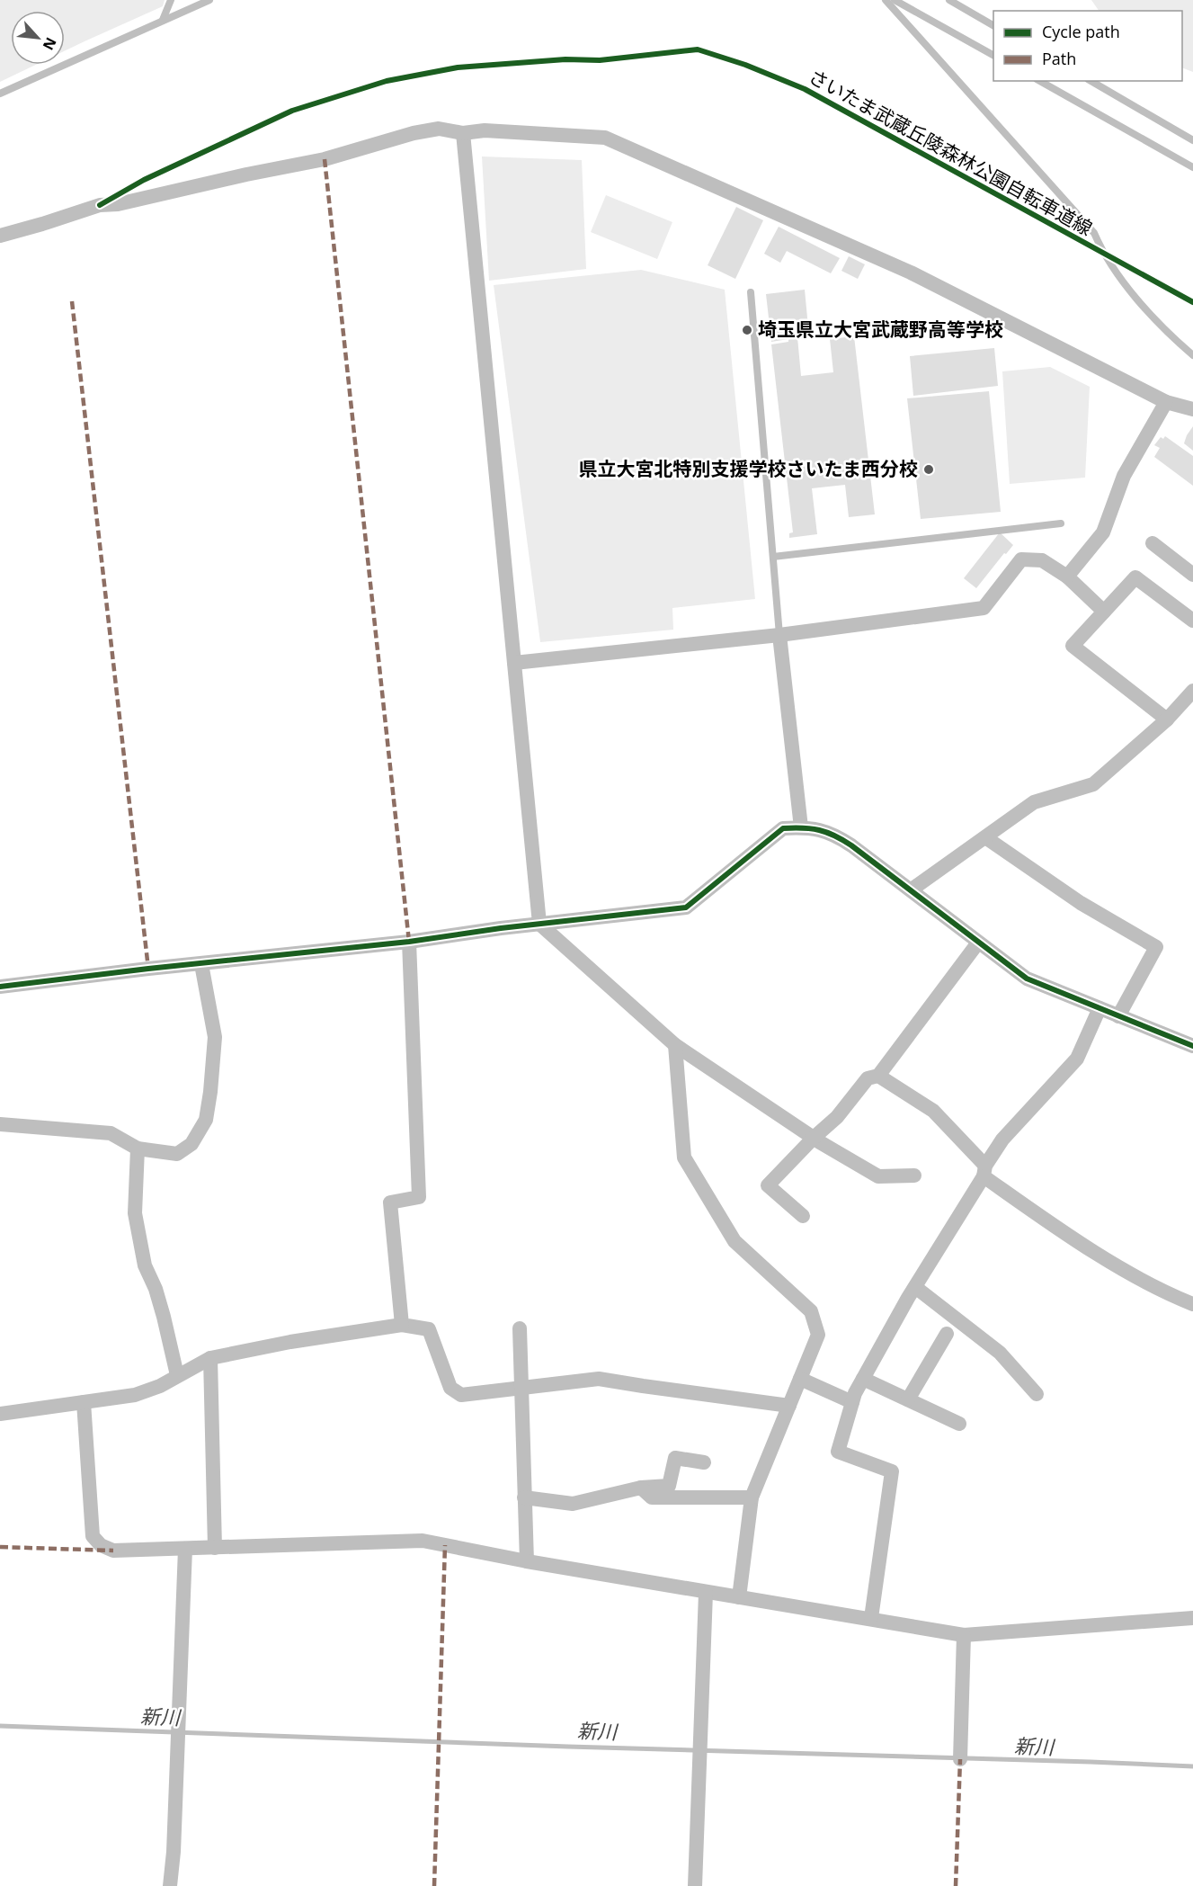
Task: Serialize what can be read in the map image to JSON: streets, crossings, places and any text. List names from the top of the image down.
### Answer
{
  "streets": {
    "cycle path": ["さいたま武蔵丘陵森林公園自転車道線"]
  },
  "water": ["新川"],
  "places": ["埼玉県立大宮武蔵野高等学校", "県立大宮北特別支援学校さいたま西分校"],
  "legend": ["Cycle path", "Path"],
  "north": "bottom right"
}
